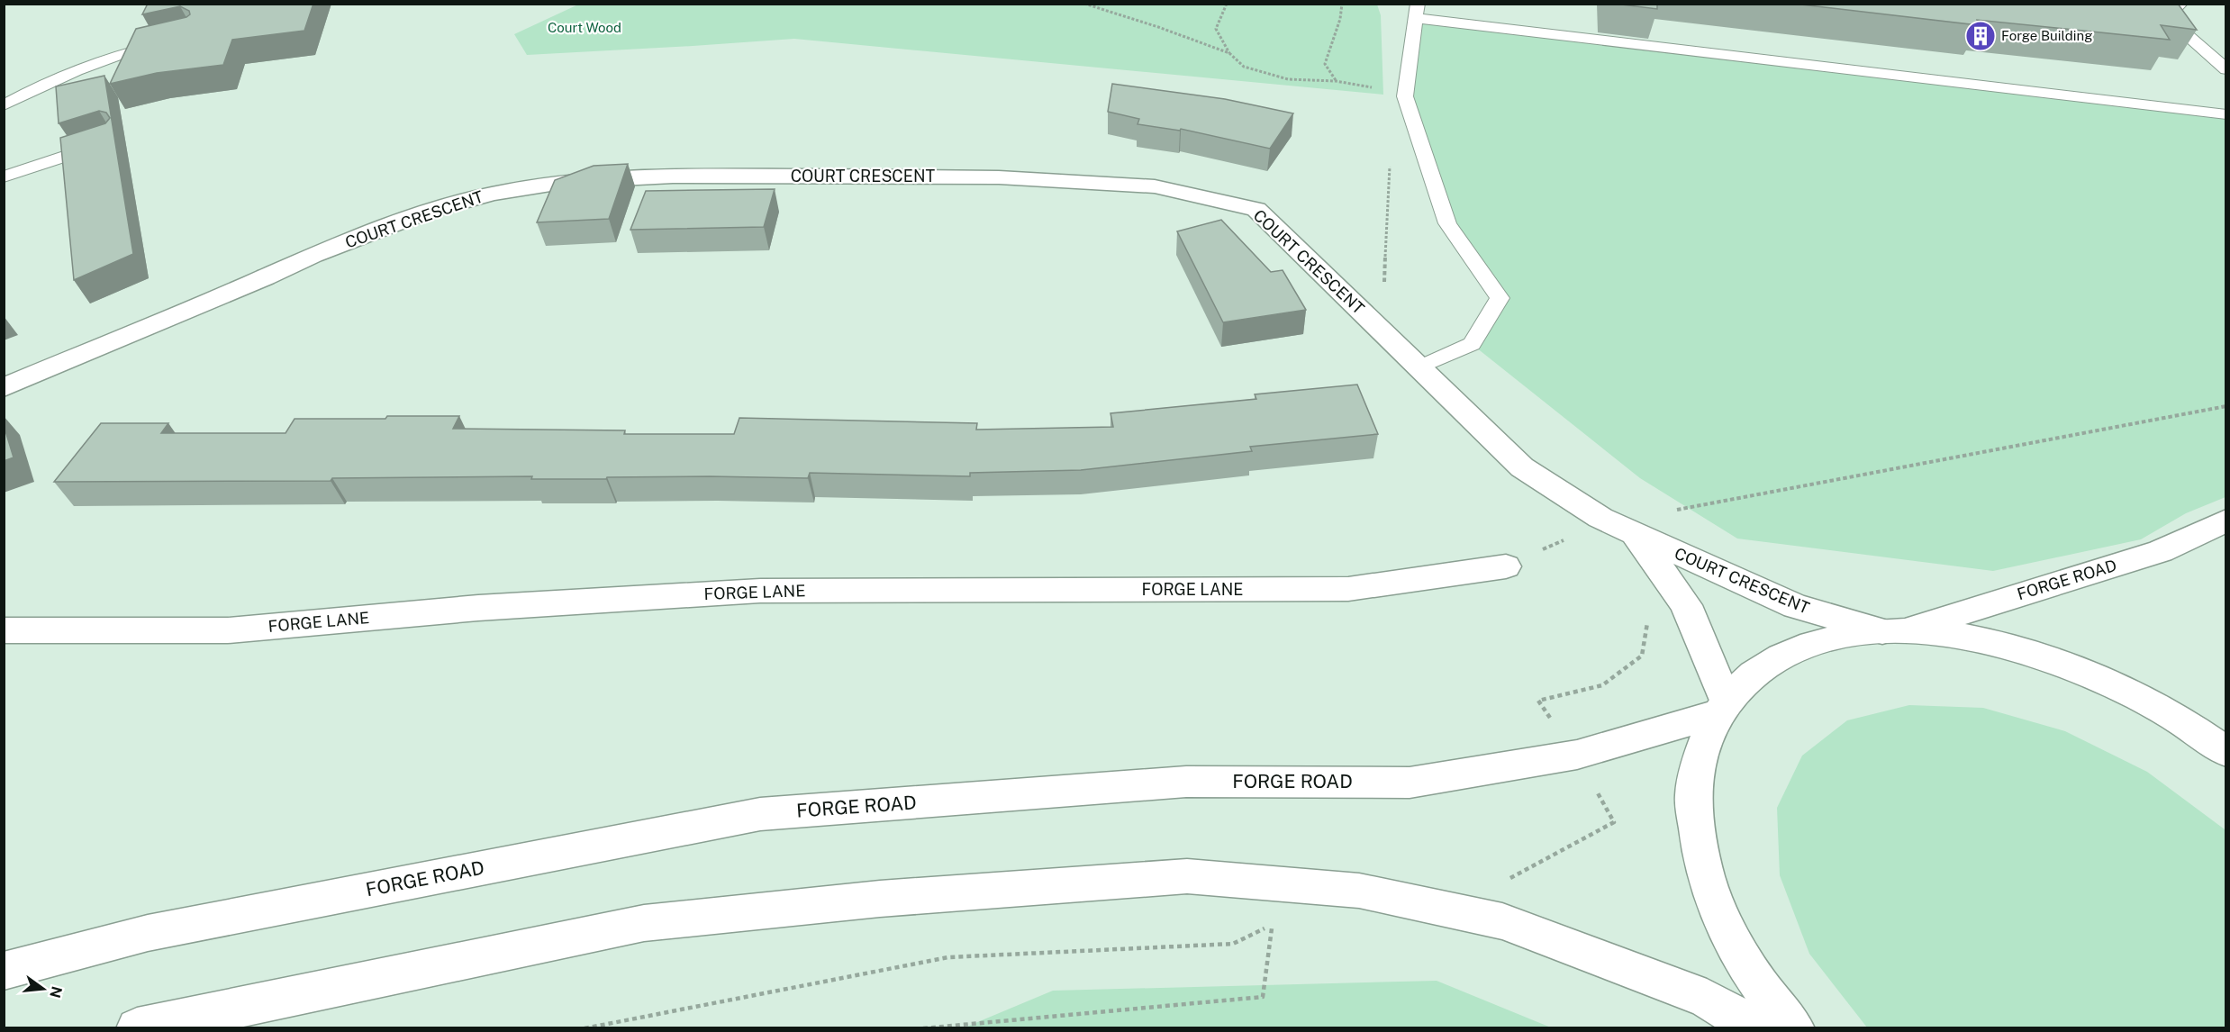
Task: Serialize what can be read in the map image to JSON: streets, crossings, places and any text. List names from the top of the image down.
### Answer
{
  "streets": {
    "street": ["COURT CRESCENT", "FORGE ROAD", "FORGE LANE"]
  },
  "crossings": [
    ["COURT CRESCENT", "FORGE ROAD"]
  ],
  "parks": ["Court Wood"],
  "places": {
    "building": ["Forge Building"]
  },
  "north": "right"
}
